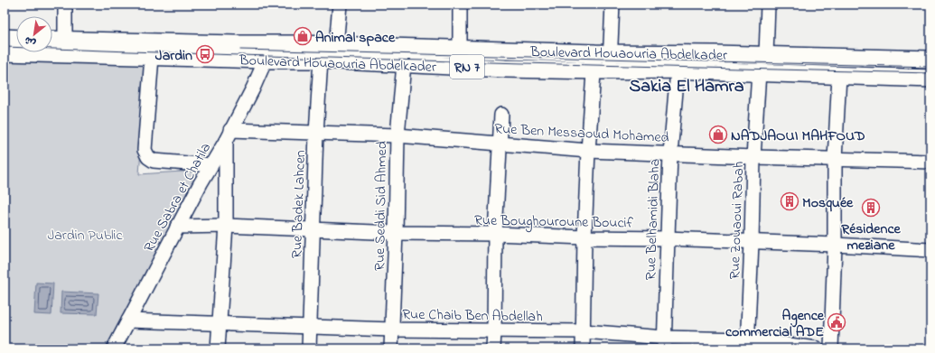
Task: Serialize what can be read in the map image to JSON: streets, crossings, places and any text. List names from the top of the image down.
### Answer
{
  "streets": {
    "main road": ["Boulevard Houaouria Abdelkader", "RN 7"],
    "street": [
      "Rue Ben Messaoud Mohamed",
      "Rue Sabra et Chatila",
      "Rue Badek Lahcen",
      "Rue Seddi Sid Ahmed",
      "Rue Belhamidi Blaha",
      "Rue Boughouroune Boucif",
      "Rue Zouaoui Rabah",
      "Rue Chaib Ben Abdellah"
    ]
  },
  "crossings": [
    ["Boulevard Houaouria Abdelkader", "Rue Sabra et Chatila"],
    ["Boulevard Houaouria Abdelkader", "Rue Badek Lahcen"],
    ["Boulevard Houaouria Abdelkader", "Rue Seddi Sid Ahmed"],
    ["Boulevard Houaouria Abdelkader", "Rue Belhamidi Blaha"],
    ["Boulevard Houaouria Abdelkader", "Rue Zouaoui Rabah"],
    ["Rue Ben Messaoud Mohamed", "Rue Sabra et Chatila"],
    ["Rue Ben Messaoud Mohamed", "Rue Badek Lahcen"],
    ["Rue Ben Messaoud Mohamed", "Rue Seddi Sid Ahmed"],
    ["Rue Ben Messaoud Mohamed", "Rue Belhamidi Blaha"],
    ["Rue Ben Messaoud Mohamed", "Rue Zouaoui Rabah"],
    ["Rue Sabra et Chatila", "Rue Boughouroune Boucif"],
    ["Rue Sabra et Chatila", "Rue Chaib Ben Abdellah"],
    ["Rue Badek Lahcen", "Rue Boughouroune Boucif"],
    ["Rue Badek Lahcen", "Rue Chaib Ben Abdellah"],
    ["Rue Seddi Sid Ahmed", "Rue Boughouroune Boucif"],
    ["Rue Seddi Sid Ahmed", "Rue Chaib Ben Abdellah"],
    ["Rue Belhamidi Blaha", "Rue Boughouroune Boucif"],
    ["Rue Belhamidi Blaha", "Rue Chaib Ben Abdellah"],
    ["Rue Boughouroune Boucif", "Rue Zouaoui Rabah"],
    ["Rue Zouaoui Rabah", "Rue Chaib Ben Abdellah"]
  ],
  "districts": ["Sakia El Hamra"],
  "parks": ["Jardin Public"],
  "places": {
    "shop": ["Animal space", "NADJAOUI MAHFOUD"],
    "bus stop": ["Jardin"],
    "building": ["Mosquée", "Résidence meziane"],
    "public building": ["Agence commercial ADE"]
  },
  "north": "bottom left"
}
